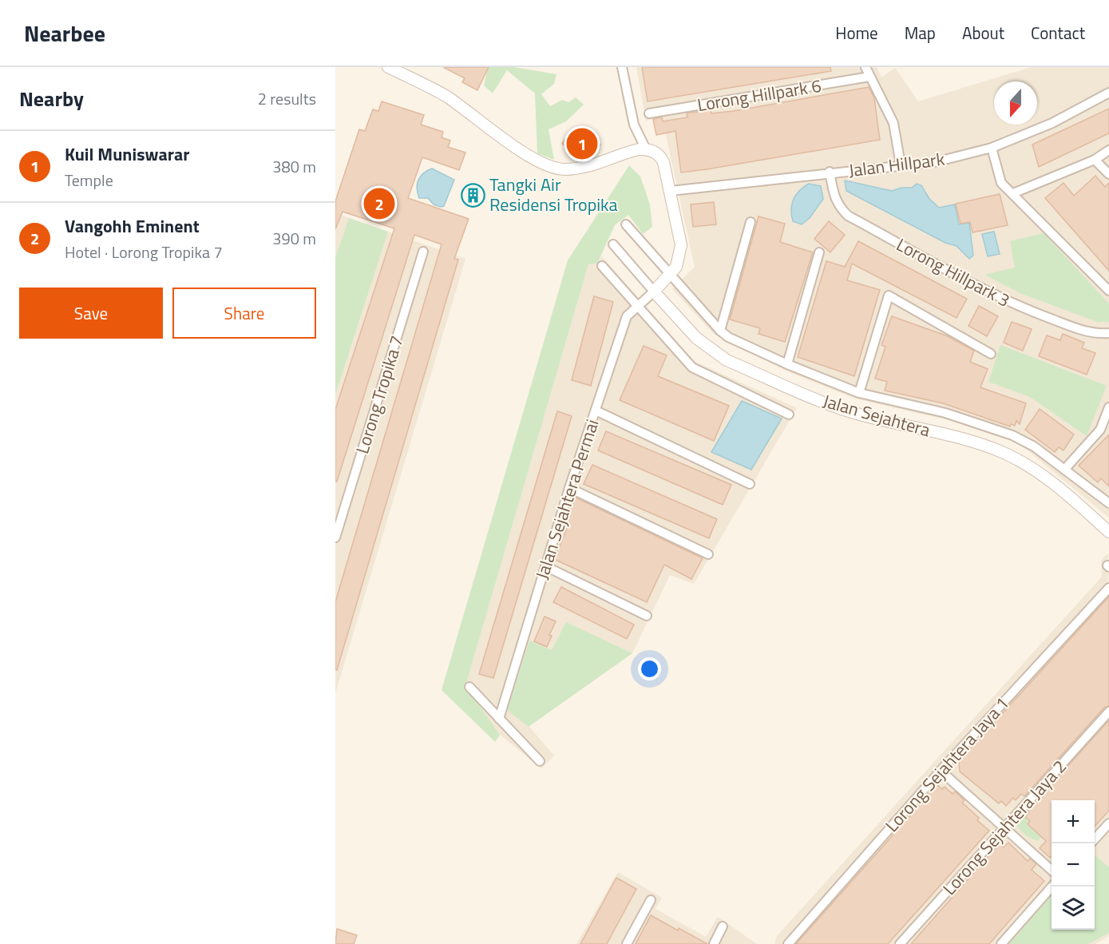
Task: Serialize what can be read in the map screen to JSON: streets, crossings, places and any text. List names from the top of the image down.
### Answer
{
  "streets": {
    "main road": ["Jalan Sejahtera"],
    "street": [
      "Lorong Hillpark 6",
      "Jalan Hillpark",
      "Lorong Hillpark 3",
      "Lorong Tropika 7",
      "Jalan Sejahtera Permai",
      "Lorong Sejahtera Jaya 1",
      "Lorong Sejahtera Jaya 2"
    ]
  },
  "crossings": [
    ["Jalan Hillpark", "Lorong Hillpark 3"],
    ["Jalan Sejahtera", "Jalan Sejahtera Permai"]
  ],
  "places": {
    "building": ["Tangki Air Residensi Tropika"]
  },
  "north": "bottom",
  "page": {
    "header": "Nearbee",
    "nav": [
      "Home",
      "Map",
      "About",
      "Contact"
    ],
    "heading": ["Nearby", "2 results"],
    "pins": ["1", "2"],
    "list": [
      {
        "mark": "1",
        "name": "Kuil Muniswarar",
        "note": "Temple",
        "value": "380 m"
      },
      {
        "mark": "2",
        "name": "Vangohh Eminent",
        "note": "Hotel · Lorong Tropika 7",
        "value": "390 m"
      }
    ],
    "buttons": ["Save", "Share"],
    "map_buttons": ["+", "−"]
  }
}
